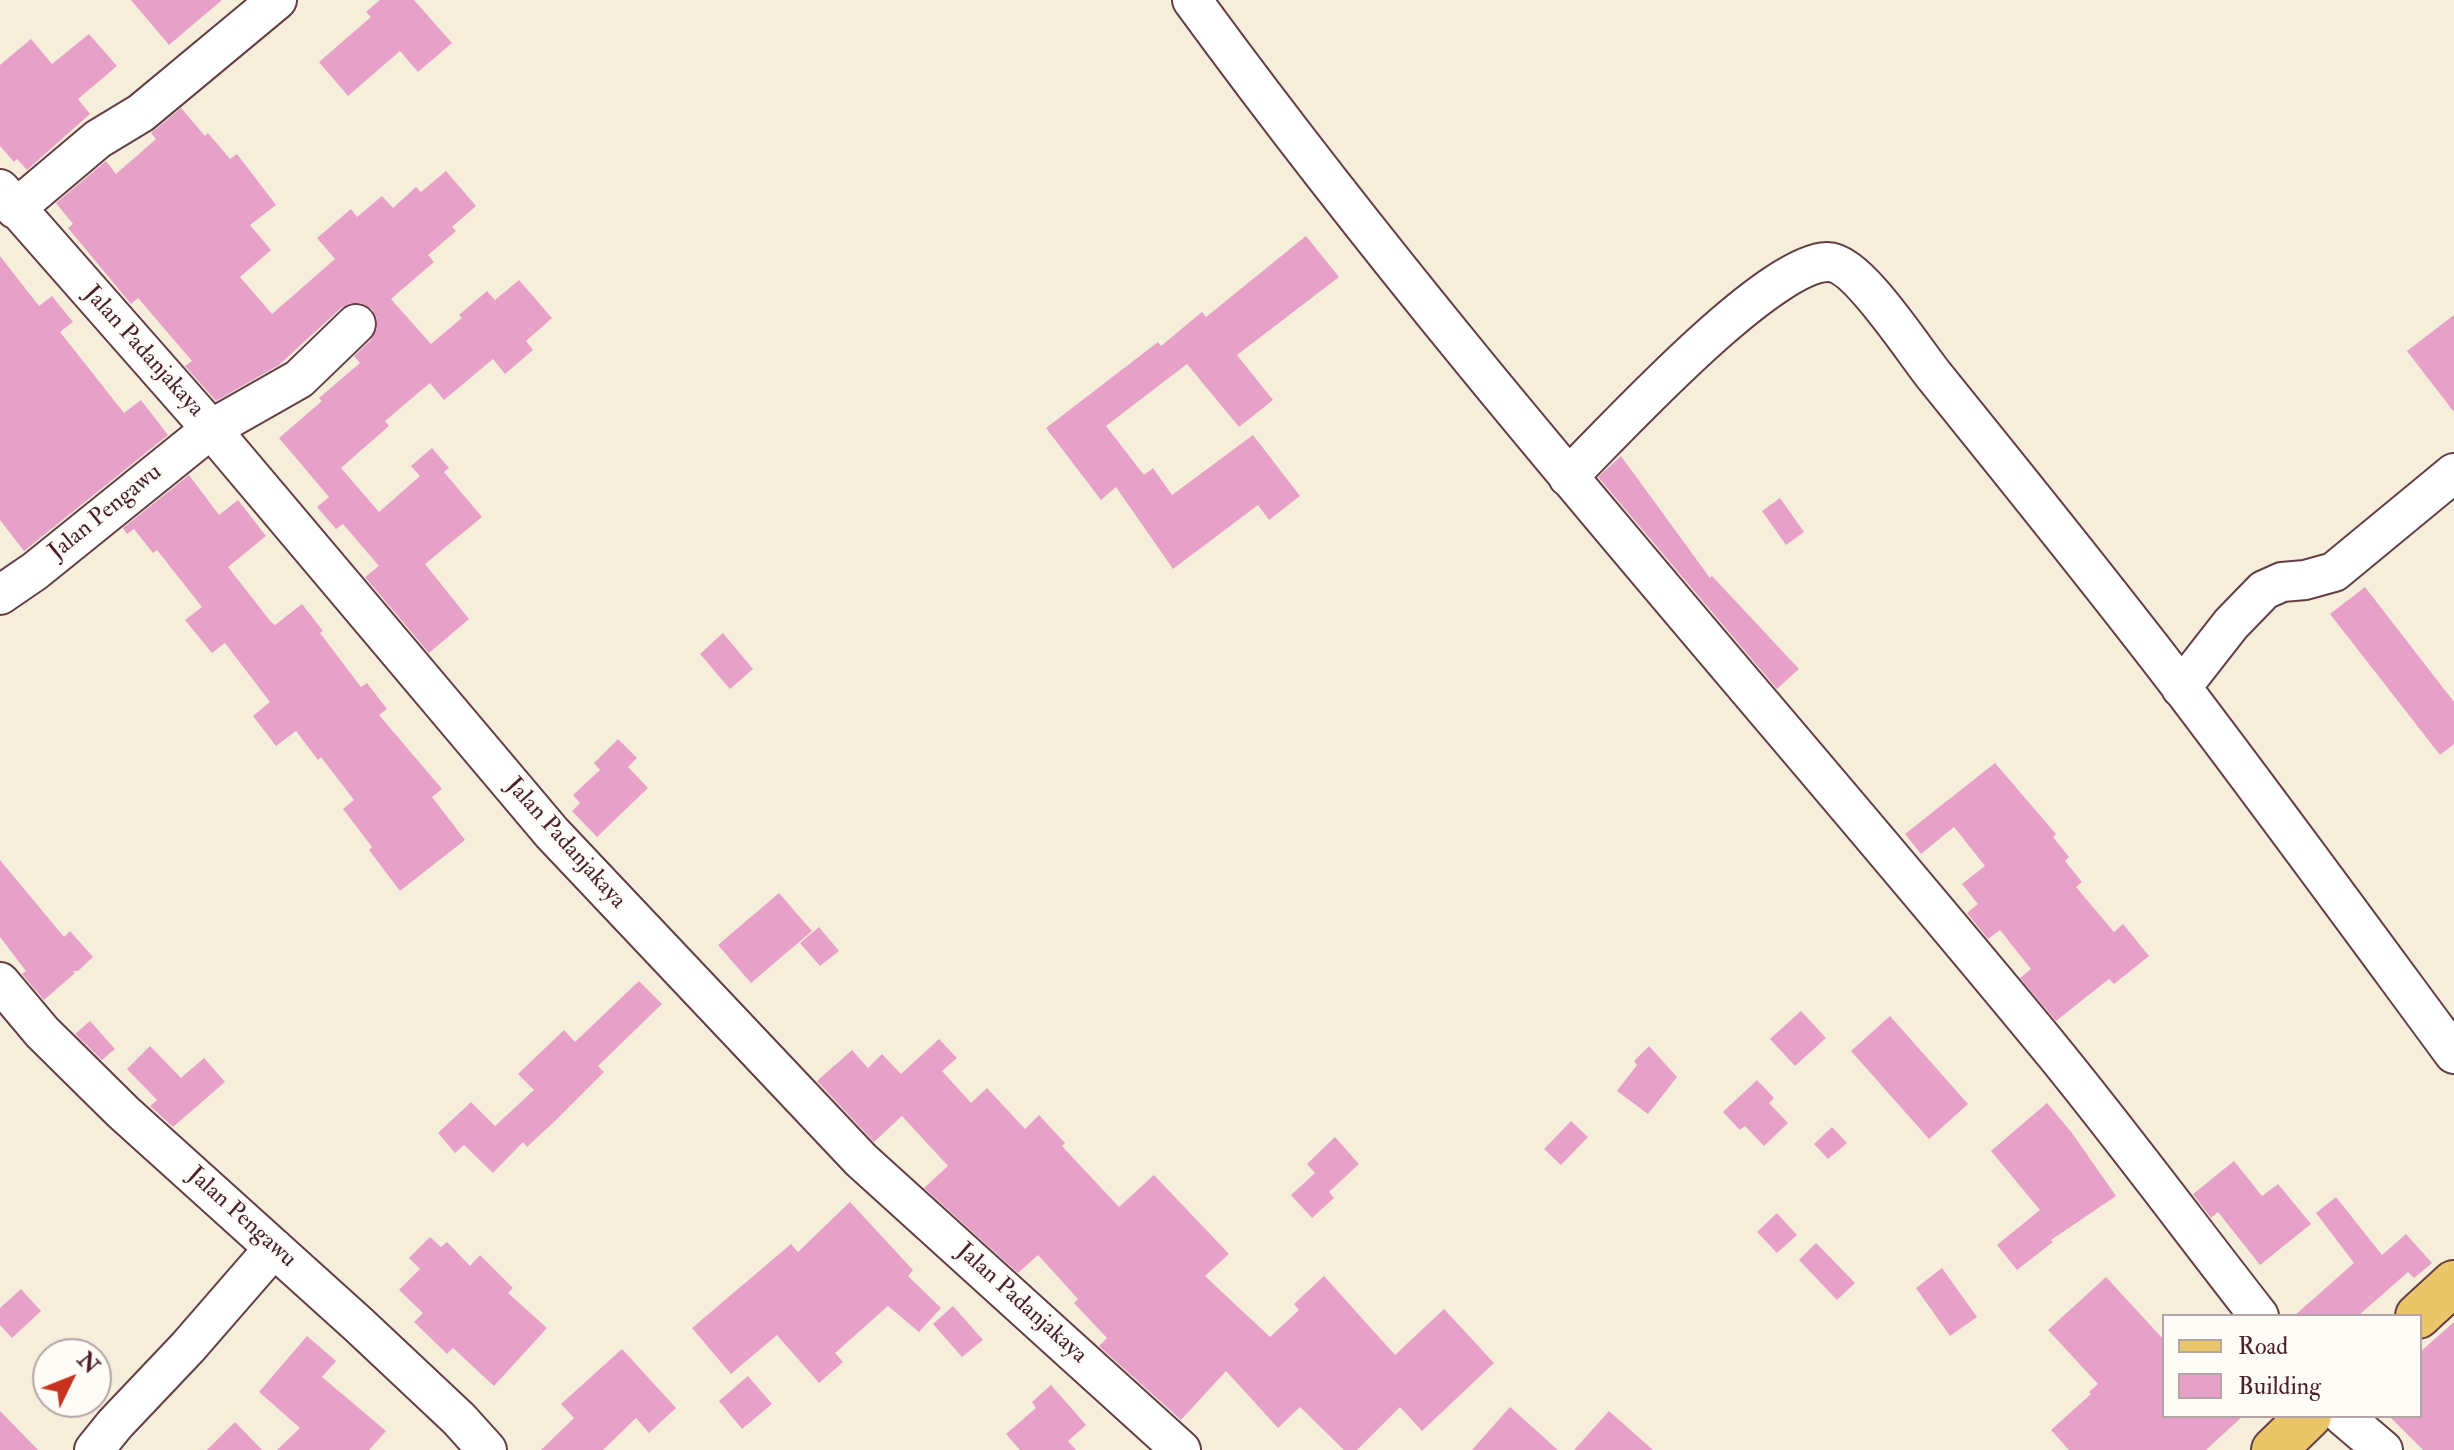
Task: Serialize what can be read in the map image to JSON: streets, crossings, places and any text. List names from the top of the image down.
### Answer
{
  "streets": {
    "street": ["Jalan Padanjakaya", "Jalan Pengawu"]
  },
  "crossings": [
    ["Jalan Padanjakaya", "Jalan Pengawu"]
  ],
  "legend": ["Road", "Building"],
  "north": "top right"
}
